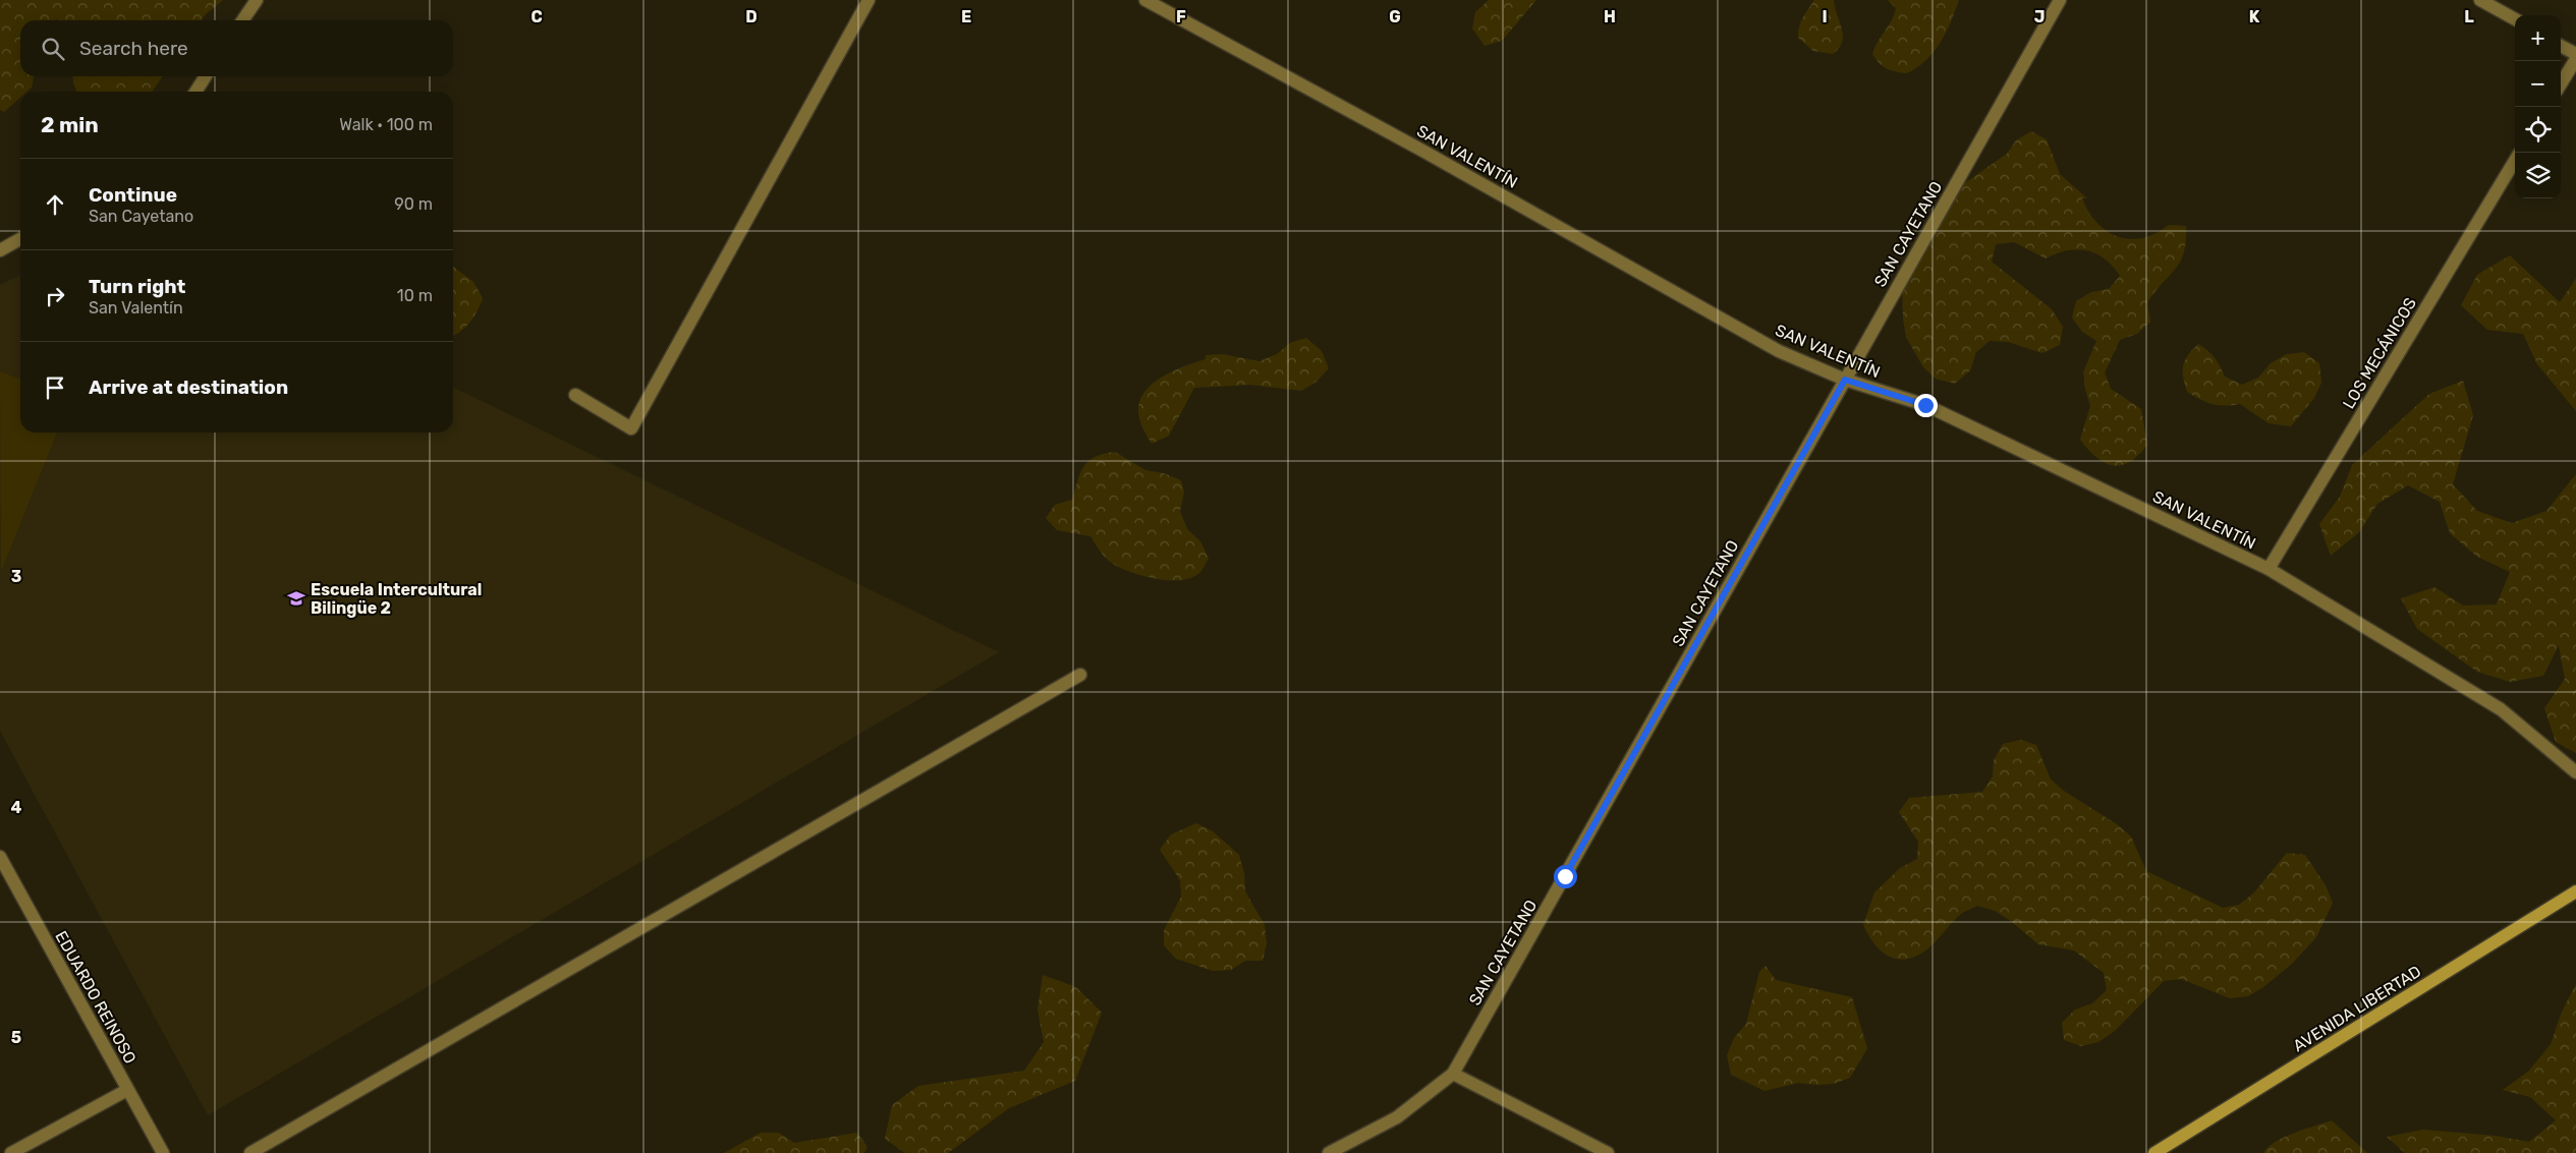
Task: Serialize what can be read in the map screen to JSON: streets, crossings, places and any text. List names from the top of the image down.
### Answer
{
  "streets": {
    "main road": ["AVENIDA LIBERTAD"],
    "street": [
      "SAN VALENTÍN",
      "SAN CAYETANO",
      "LOS MECÁNICOS",
      "EDUARDO REINOSO"
    ]
  },
  "crossings": [
    ["SAN VALENTÍN", "SAN CAYETANO"],
    ["SAN VALENTÍN", "LOS MECÁNICOS"]
  ],
  "places": {
    "school or university": ["Escuela Intercultural Bilingüe 2"]
  },
  "page": {
    "map_buttons": ["+", "−"],
    "search": "Search here",
    "heading": ["2 min", "Walk · 100 m"],
    "list": [
      ["Continue", "San Cayetano", "90 m"],
      ["Turn right", "San Valentín", "10 m"],
      "Arrive at destination"
    ]
  },
  "grid": {
    "columns": [
      "C",
      "D",
      "E",
      "F",
      "G",
      "H",
      "I",
      "J",
      "K",
      "L"
    ],
    "rows": ["3", "4", "5"]
  }
}
